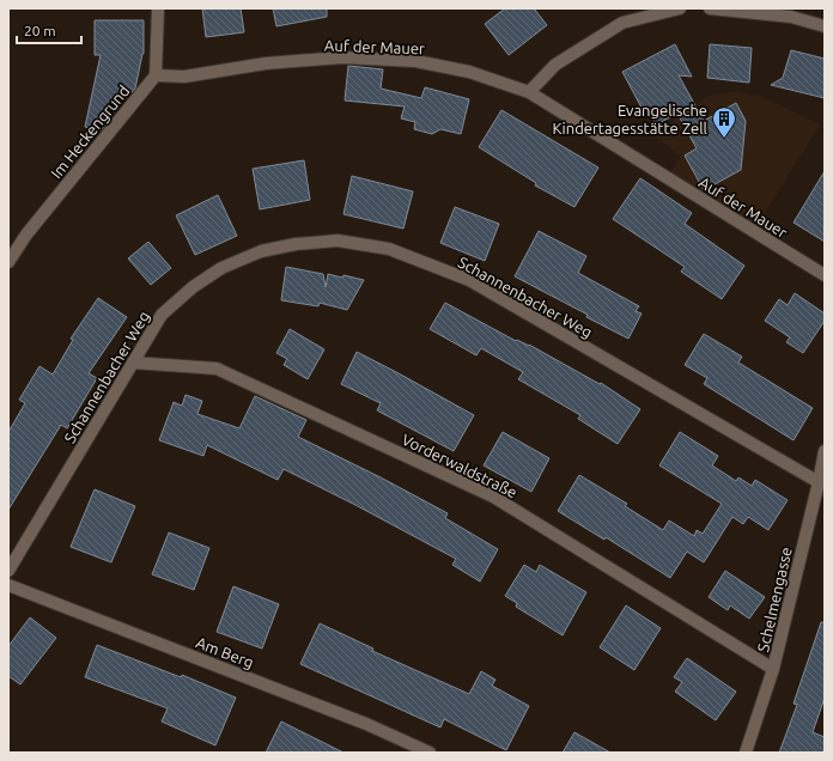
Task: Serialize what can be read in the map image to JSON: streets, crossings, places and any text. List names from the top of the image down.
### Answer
{
  "streets": {
    "street": [
      "Auf der Mauer",
      "Im Heckengrund",
      "Schannenbacher Weg",
      "Vorderwaldstraße",
      "Schelmengasse",
      "Am Berg"
    ]
  },
  "crossings": [
    ["Auf der Mauer", "Im Heckengrund"],
    ["Schannenbacher Weg", "Vorderwaldstraße"],
    ["Schannenbacher Weg", "Schelmengasse"],
    ["Vorderwaldstraße", "Schelmengasse"]
  ],
  "places": {
    "building": ["Evangelische Kindertagesstätte Zell"]
  },
  "scale_bar": "20 m"
}
